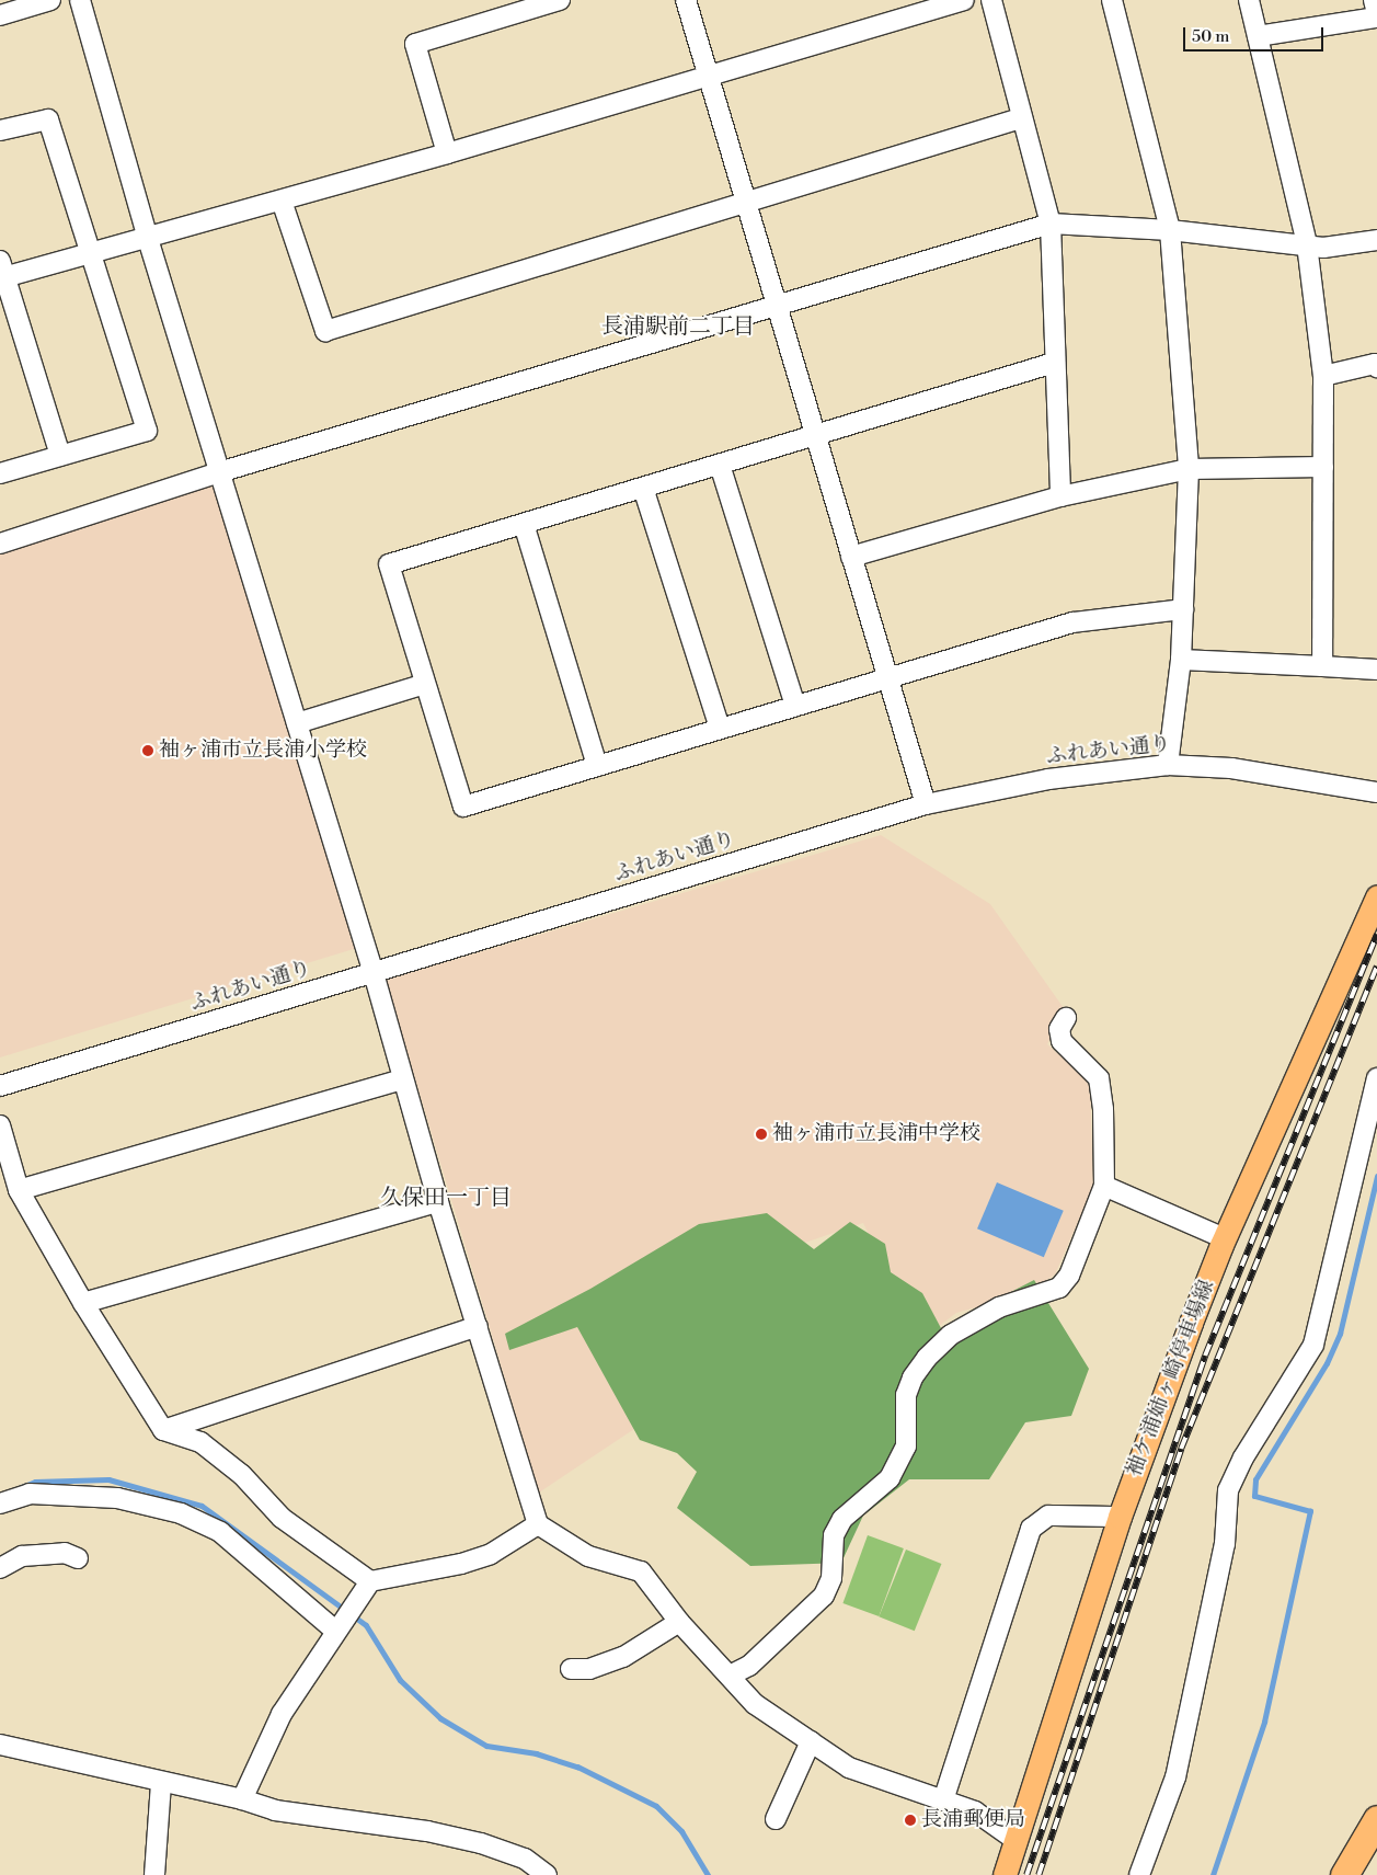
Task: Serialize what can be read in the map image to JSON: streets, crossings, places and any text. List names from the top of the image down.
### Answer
{
  "streets": {
    "main road": ["袖ケ浦姉ヶ崎停車場線"],
    "street": ["ふれあい通り"]
  },
  "districts": ["長浦駅前二丁目", "久保田一丁目"],
  "places": ["袖ヶ浦市立長浦小学校", "袖ヶ浦市立長浦中学校", "長浦郵便局"],
  "scale_bar": "50 m"
}
